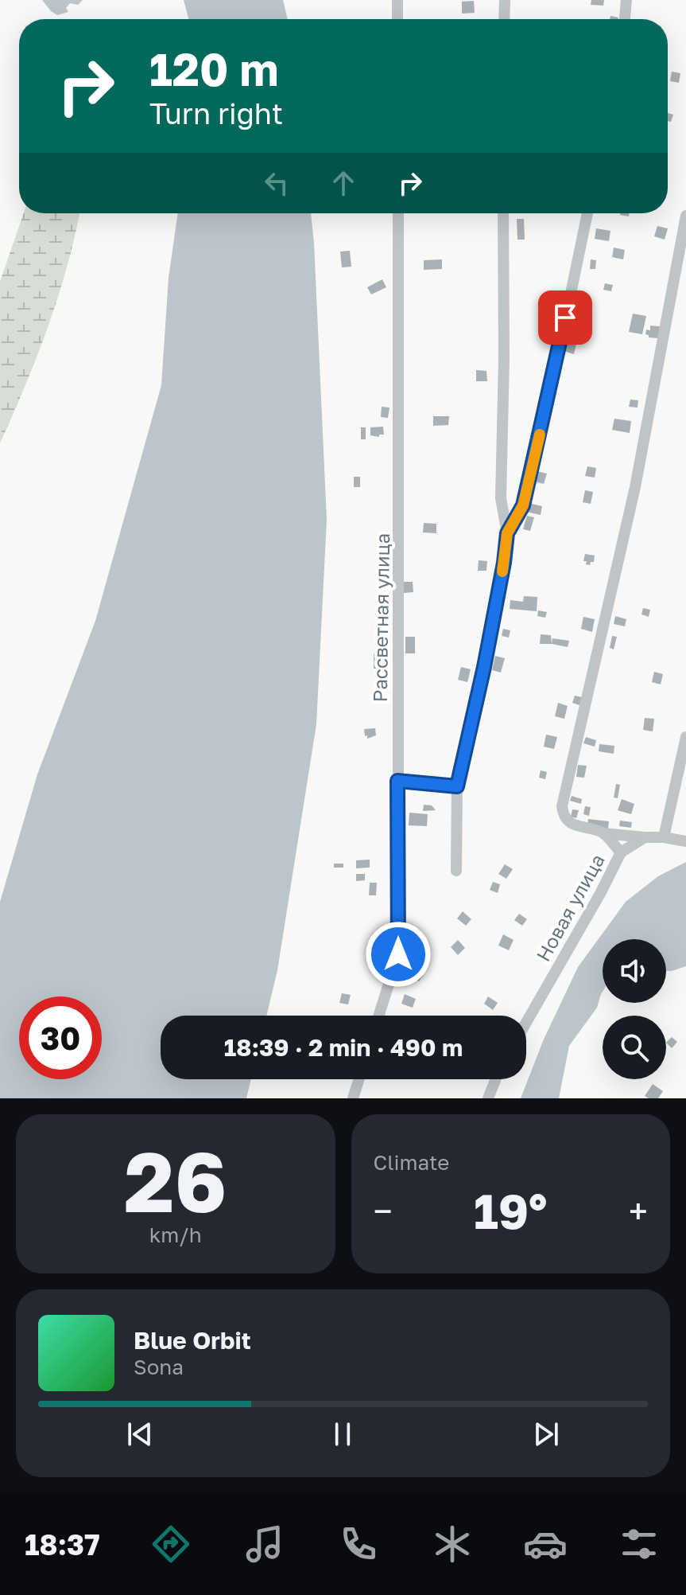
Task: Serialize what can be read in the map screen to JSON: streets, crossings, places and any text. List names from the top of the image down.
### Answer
{
  "streets": {
    "street": ["Рассветная улица", "Новая улица"]
  },
  "page": {
    "turn": ["120 m", "Turn right"],
    "limit": "30",
    "trip": "18:39 · 2 min · 490 m",
    "tile": [
      ["26", "km/h"],
      "Climate"
    ],
    "heat": ["−", "19°", "+"],
    "song": ["Blue Orbit", "Sona"],
    "tabs": "18:37"
  }
}
